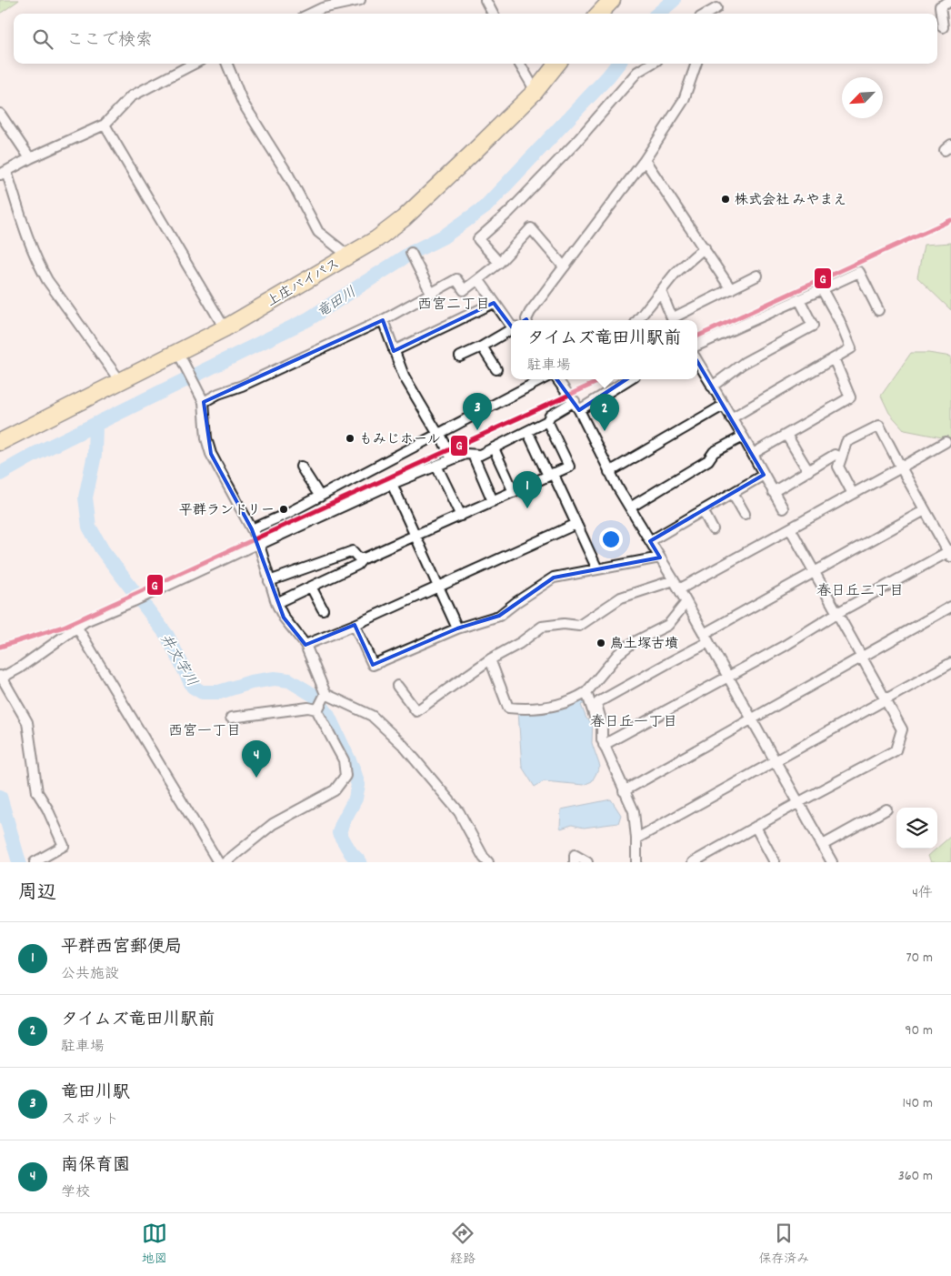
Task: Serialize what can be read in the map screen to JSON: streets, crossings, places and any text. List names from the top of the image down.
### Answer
{
  "streets": {
    "highway": ["上庄バイパス"]
  },
  "districts": [
    "西宮二丁目",
    "春日丘二丁目",
    "春日丘一丁目",
    "西宮一丁目"
  ],
  "water": ["竜田川", "井文字川"],
  "places": [
    "株式会社 みやまえ",
    "もみじホール",
    "平群ランドリー",
    "鳥土塚古墳"
  ],
  "lines": ["transit line G"],
  "north": "bottom left",
  "page": {
    "search": "ここで検索",
    "popup": ["タイムズ竜田川駅前", "駐車場"],
    "pins": [
      "3",
      "2",
      "1",
      "4"
    ],
    "heading": ["周辺", "4件"],
    "list": [
      {
        "mark": "1",
        "name": "平群西宮郵便局",
        "note": "公共施設",
        "value": "70 m"
      },
      {
        "mark": "2",
        "name": "タイムズ竜田川駅前",
        "note": "駐車場",
        "value": "90 m"
      },
      {
        "mark": "3",
        "name": "竜田川駅",
        "note": "スポット",
        "value": "140 m"
      },
      {
        "mark": "4",
        "name": "南保育園",
        "note": "学校",
        "value": "360 m"
      }
    ],
    "nav": ["地図", "経路", "保存済み"]
  }
}
